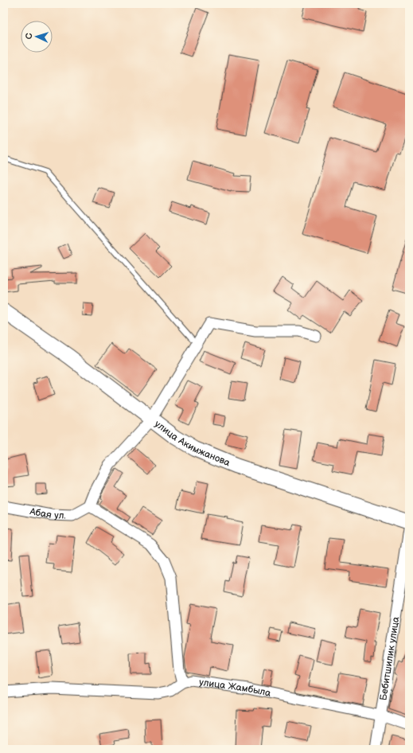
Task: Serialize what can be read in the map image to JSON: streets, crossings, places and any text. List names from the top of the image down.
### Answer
{
  "streets": {
    "street": [
      "улица Акимжанова",
      "Абая ул.",
      "Бебитшилик улица",
      "улица Жамбыла"
    ]
  },
  "crossings": [
    ["Бебитшилик улица", "улица Жамбыла"]
  ],
  "north": "left"
}
